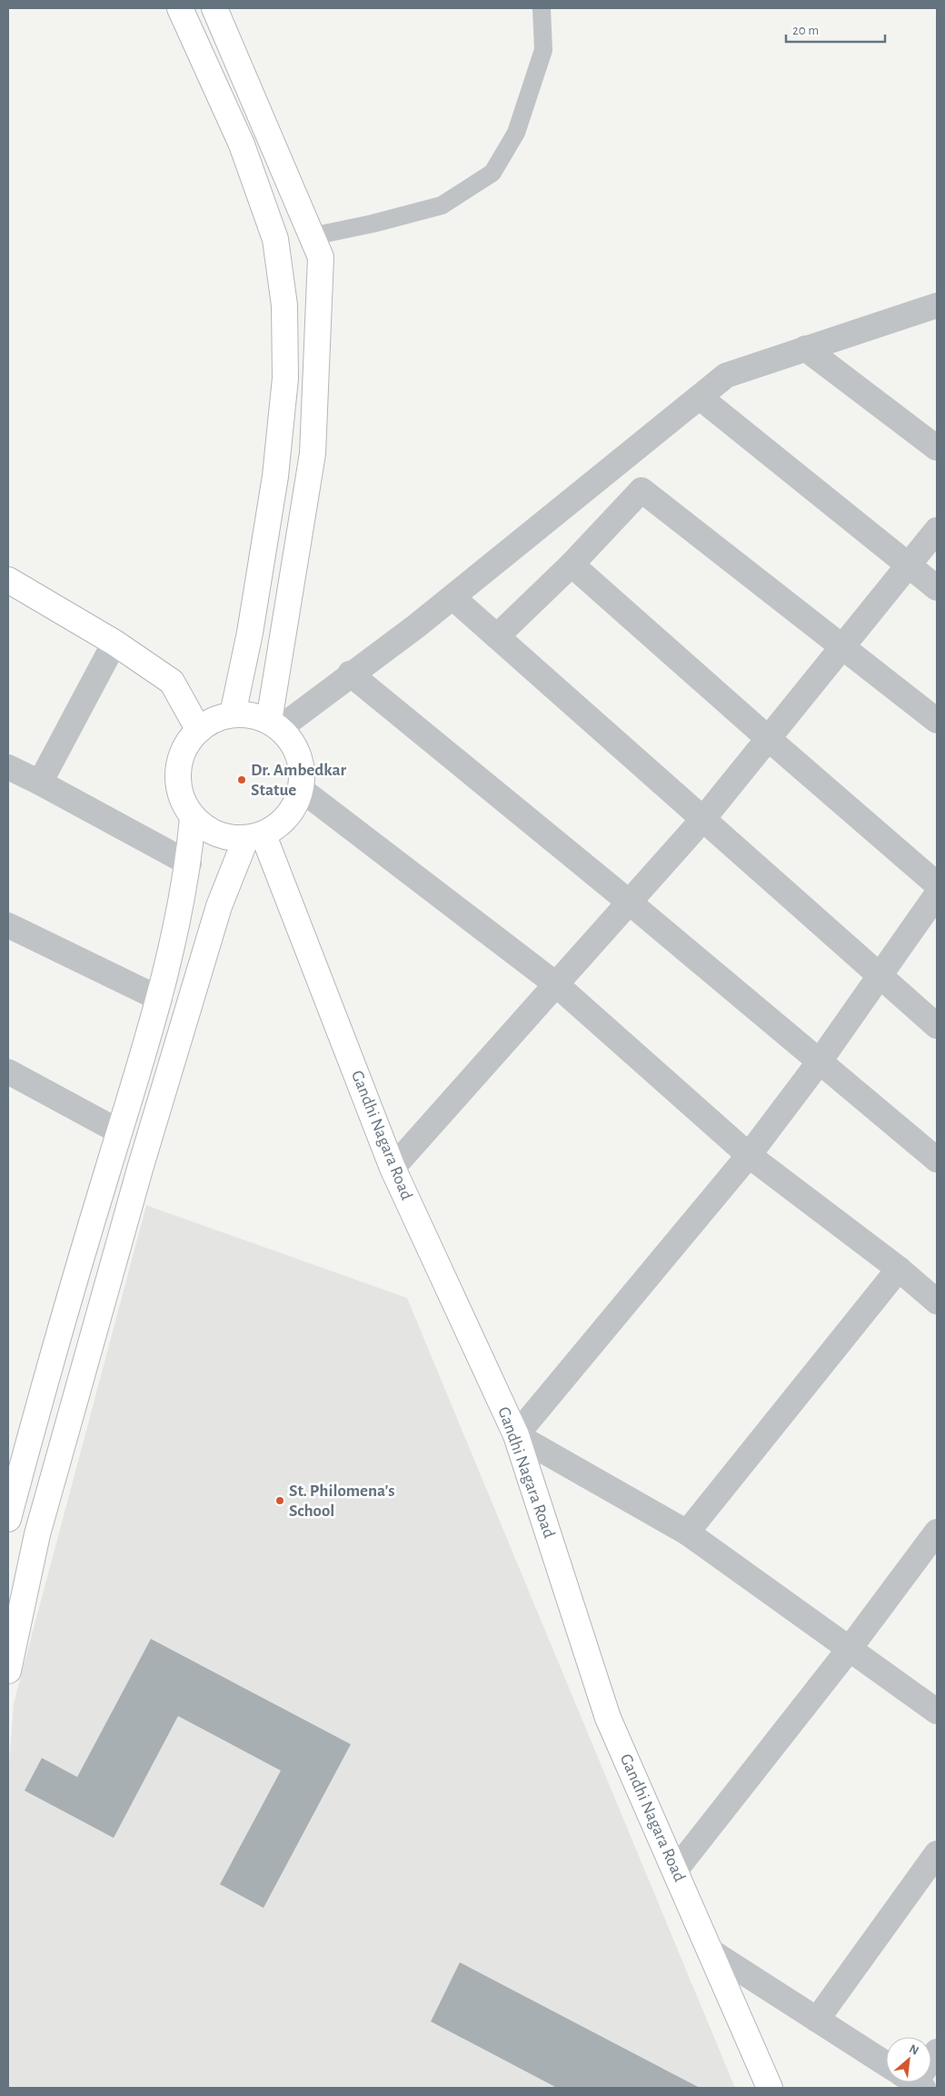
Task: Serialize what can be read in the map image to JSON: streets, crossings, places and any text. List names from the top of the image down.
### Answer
{
  "streets": {
    "main road": ["Gandhi Nagara Road"]
  },
  "places": ["Dr. Ambedkar Statue", "St. Philomena's School"],
  "scale_bar": "20 m",
  "north": "top right"
}
